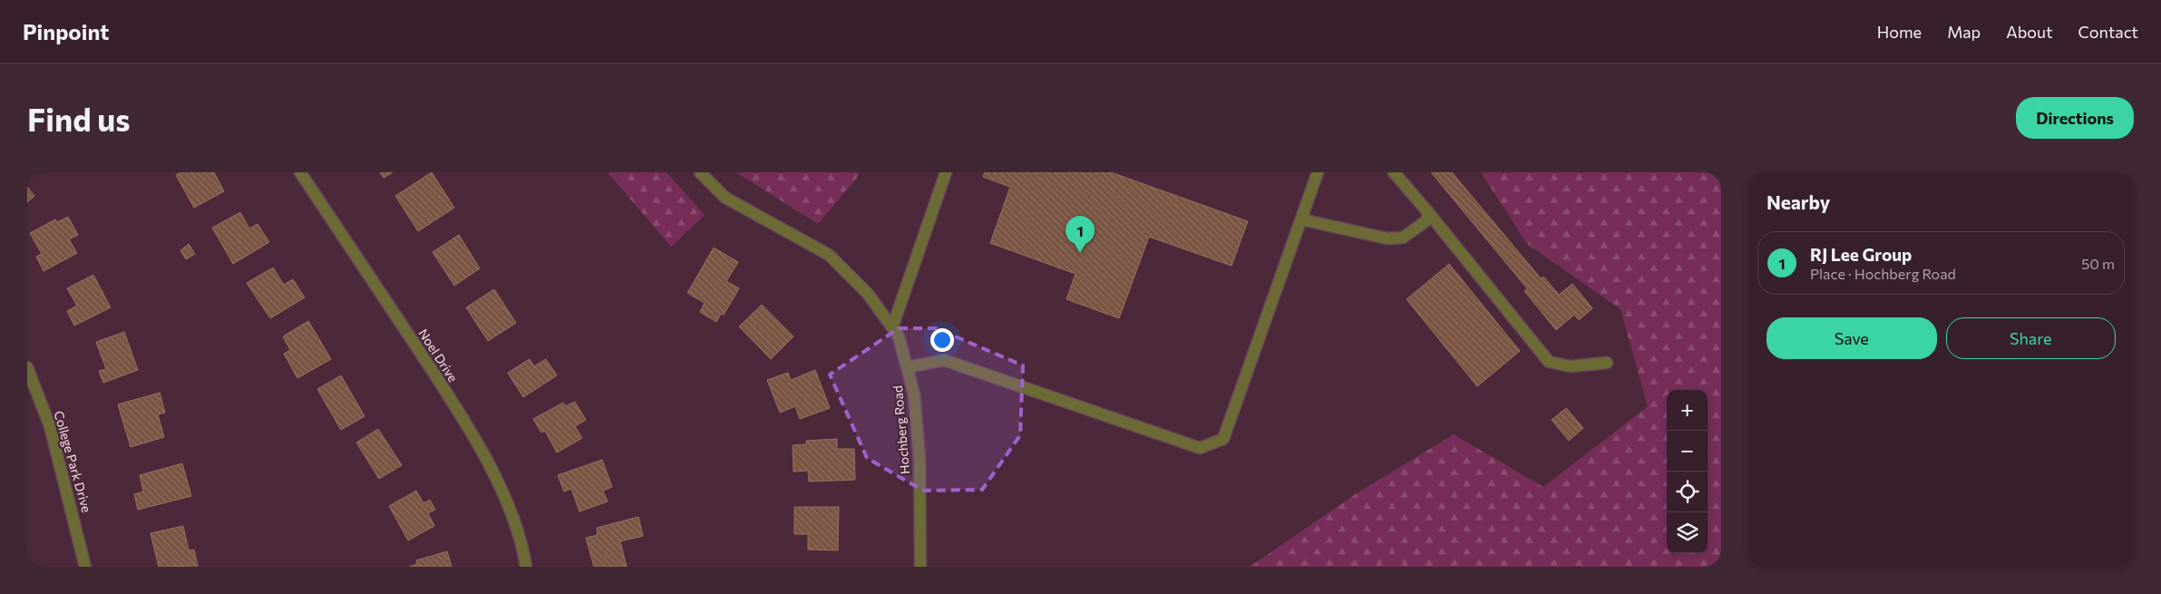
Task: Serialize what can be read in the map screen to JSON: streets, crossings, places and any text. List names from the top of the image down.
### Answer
{
  "streets": {
    "street": ["Noel Drive", "Hochberg Road", "College Park Drive"]
  },
  "page": {
    "header": "Pinpoint",
    "nav": [
      "Home",
      "Map",
      "About",
      "Contact"
    ],
    "buttons": [
      "Directions",
      ["Save", "Share"]
    ],
    "title": "Find us",
    "heading": "Nearby",
    "pins": "1",
    "list": [
      {
        "mark": "1",
        "name": "RJ Lee Group",
        "note": "Place · Hochberg Road",
        "value": "50 m"
      }
    ],
    "map_buttons": ["+", "−"]
  }
}
